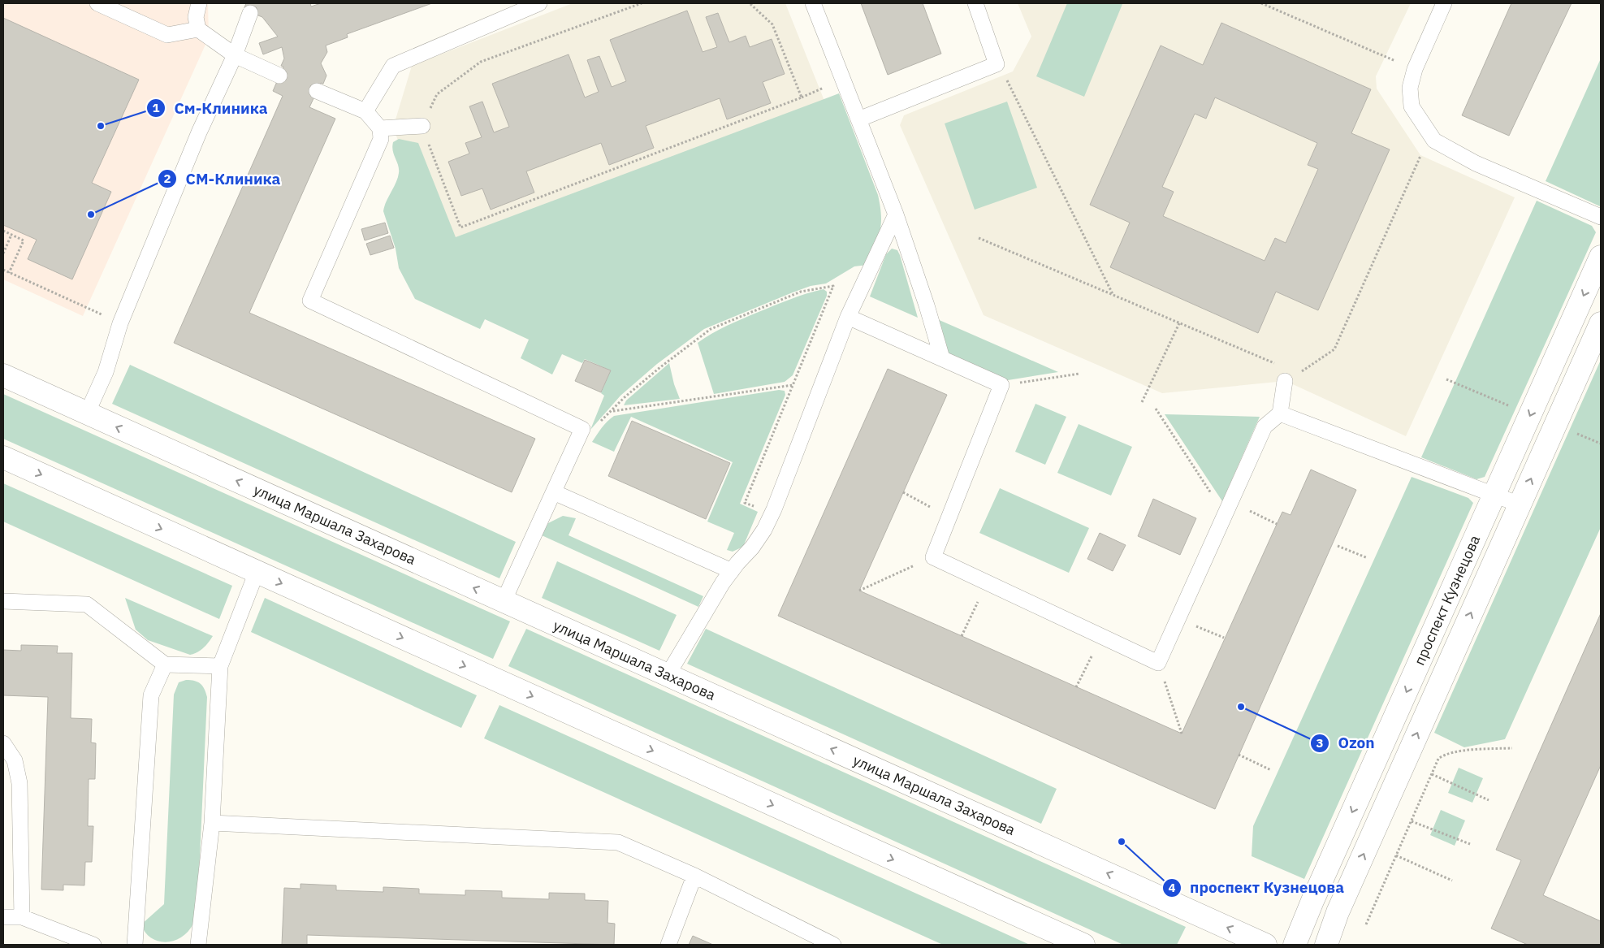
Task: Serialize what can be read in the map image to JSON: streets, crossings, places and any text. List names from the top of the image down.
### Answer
{
  "streets": {
    "street": ["улица Маршала Захарова", "проспект Кузнецова"]
  },
  "places": [
    "См-Клиника",
    "СМ-Клиника",
    "Ozon",
    "проспект Кузнецова"
  ]
}
